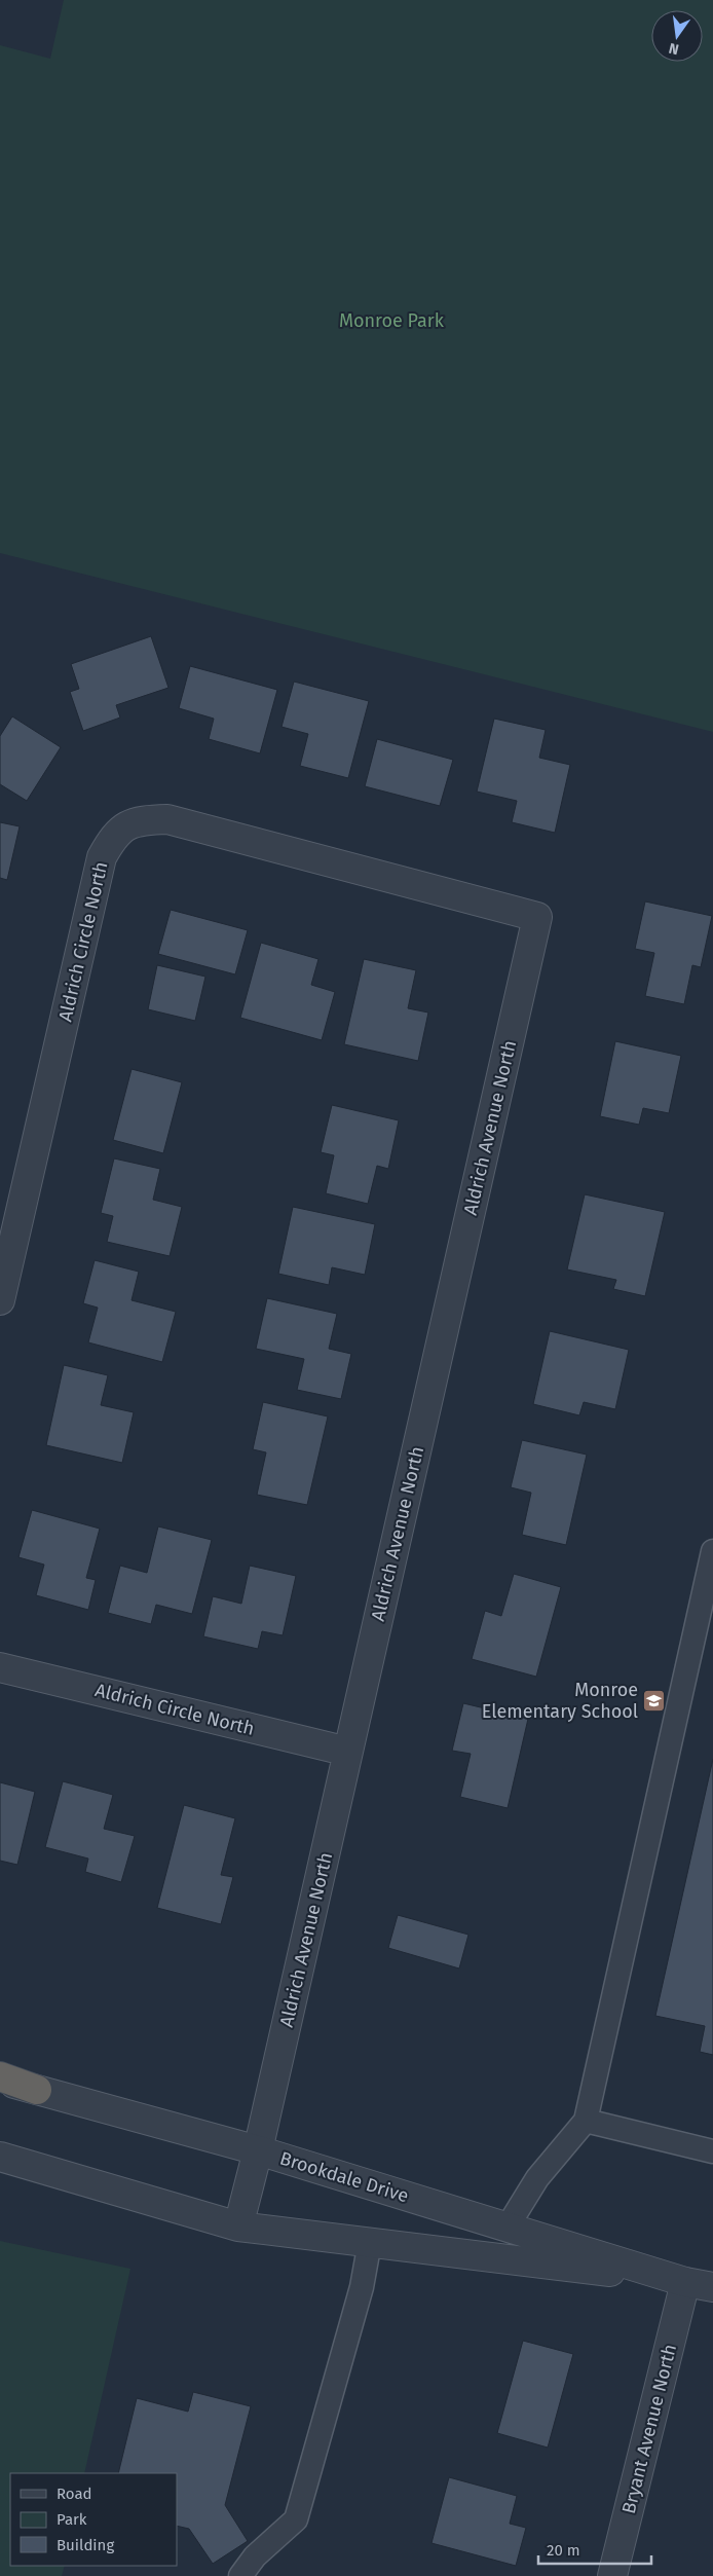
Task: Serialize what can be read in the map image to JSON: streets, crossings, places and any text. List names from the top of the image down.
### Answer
{
  "streets": {
    "street": [
      "Aldrich Circle North",
      "Aldrich Avenue North",
      "Brookdale Drive",
      "Bryant Avenue North"
    ]
  },
  "crossings": [
    ["Aldrich Circle North", "Aldrich Avenue North"],
    ["Aldrich Avenue North", "Brookdale Drive"],
    ["Brookdale Drive", "Bryant Avenue North"]
  ],
  "parks": ["Monroe Park"],
  "places": {
    "school or university": ["Monroe Elementary School"]
  },
  "legend": ["Road", "Park", "Building"],
  "scale_bar": "20 m",
  "north": "bottom"
}
